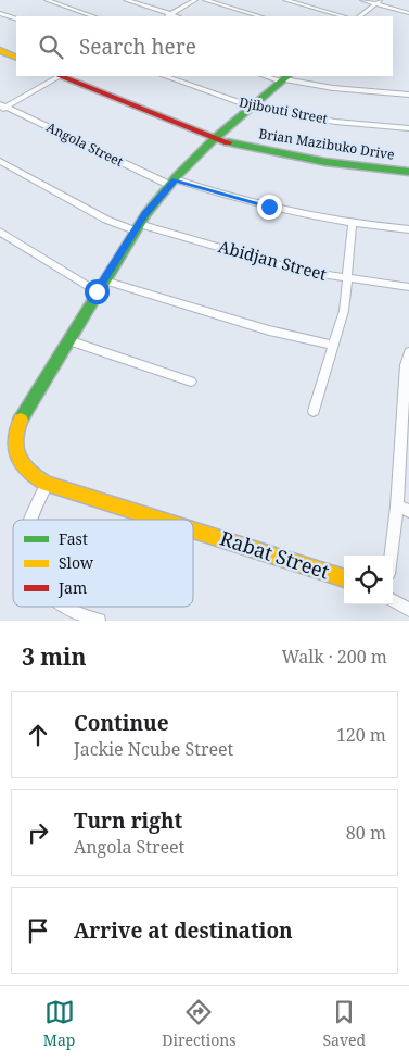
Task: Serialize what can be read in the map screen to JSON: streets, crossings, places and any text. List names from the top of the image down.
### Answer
{
  "streets": {
    "street": [
      "Djibouti Street",
      "Angola Street",
      "Brian Mazibuko Drive",
      "Abidjan Street",
      "Rabat Street"
    ]
  },
  "legend": ["Fast", "Slow", "Jam"],
  "page": {
    "search": "Search here",
    "heading": ["3 min", "Walk · 200 m"],
    "list": [
      ["Continue", "Jackie Ncube Street", "120 m"],
      ["Turn right", "Angola Street", "80 m"],
      "Arrive at destination"
    ],
    "nav": ["Map", "Directions", "Saved"]
  }
}
